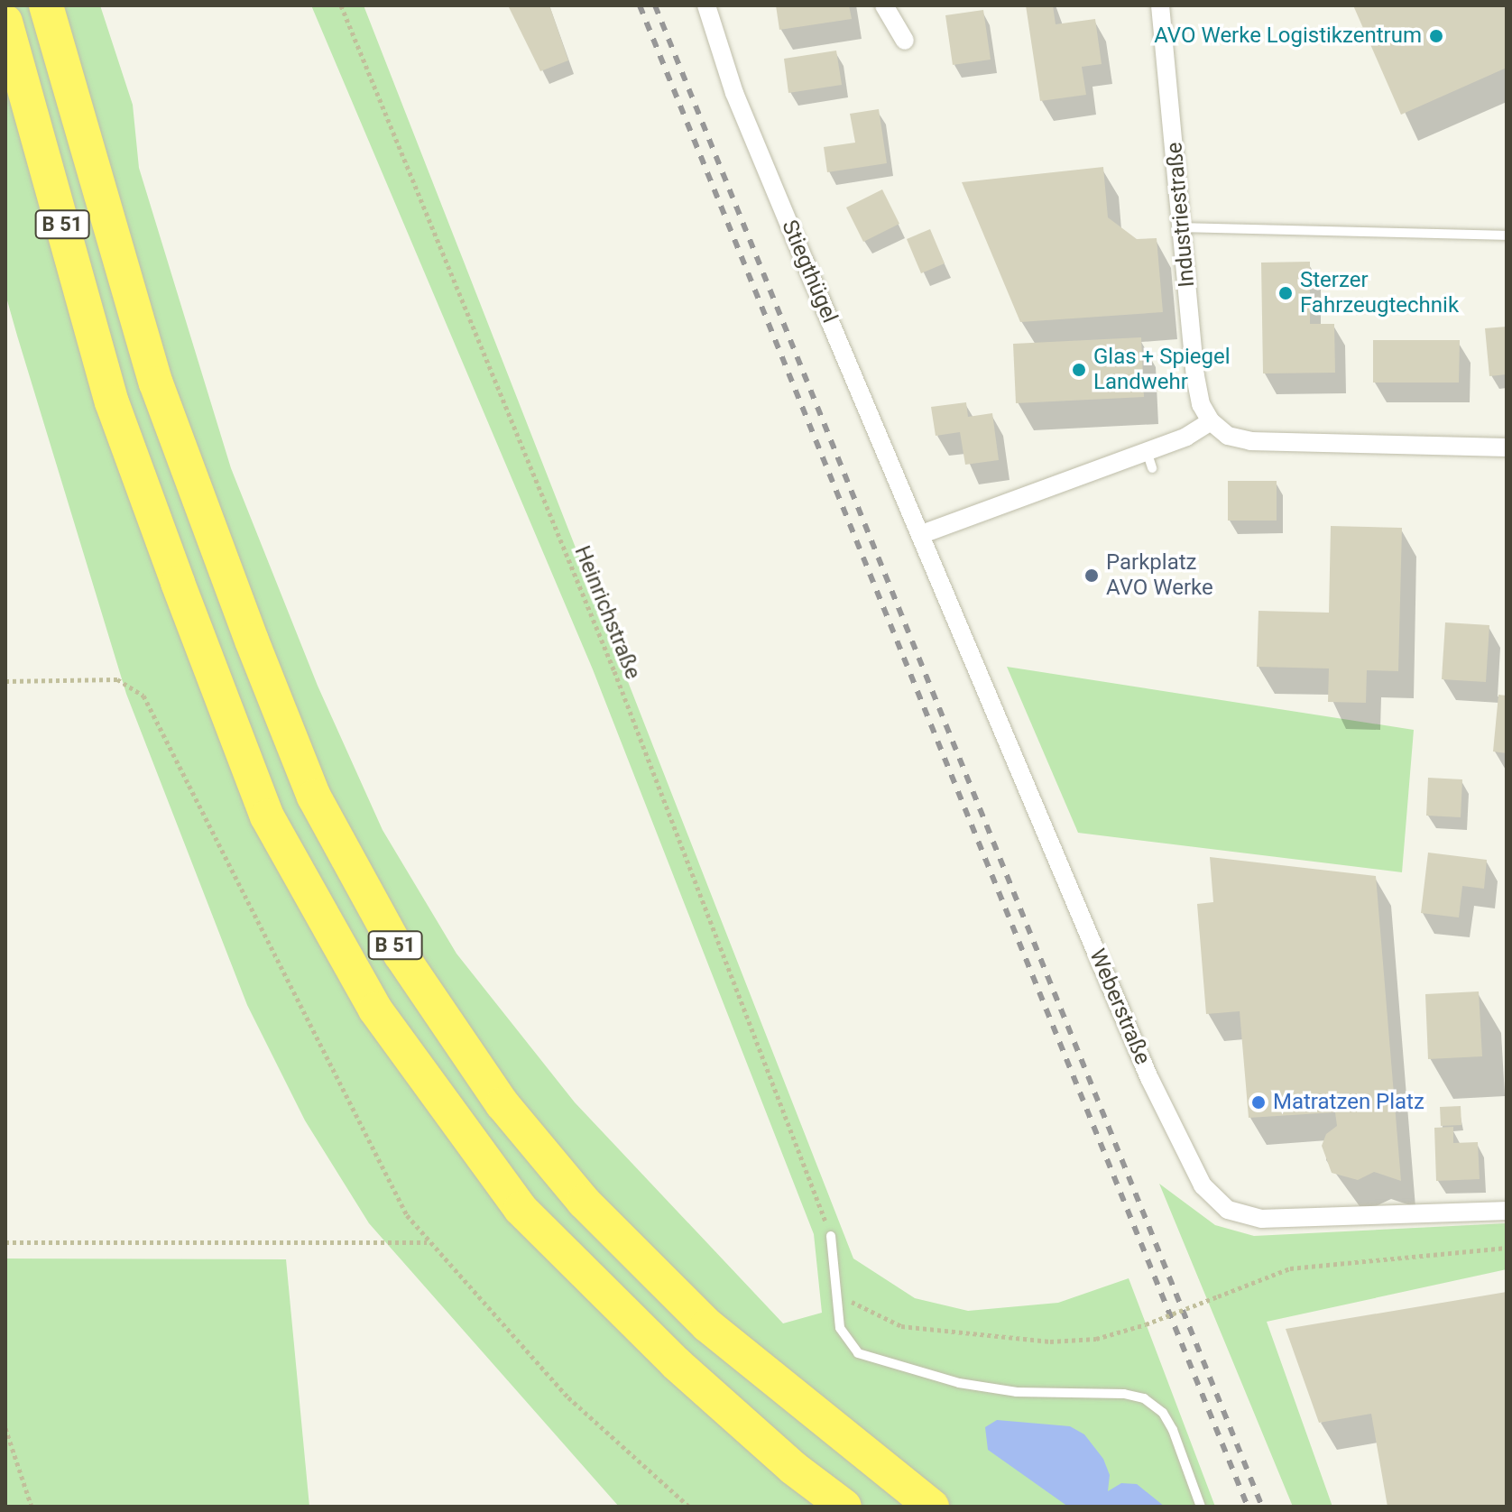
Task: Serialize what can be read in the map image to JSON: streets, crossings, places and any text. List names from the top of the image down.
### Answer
{
  "streets": {
    "highway": ["B 51"],
    "street": ["Industriestraße", "Stiegthügel", "Weberstraße"],
    "path": ["Heinrichstraße"]
  },
  "crossings": [
    ["Stiegthügel", "Weberstraße"]
  ],
  "places": [
    "AVO Werke Logistikzentrum",
    "Sterzer Fahrzeugtechnik",
    "Glas + Spiegel Landwehr",
    "Parkplatz AVO Werke",
    "Matratzen Platz"
  ]
}
